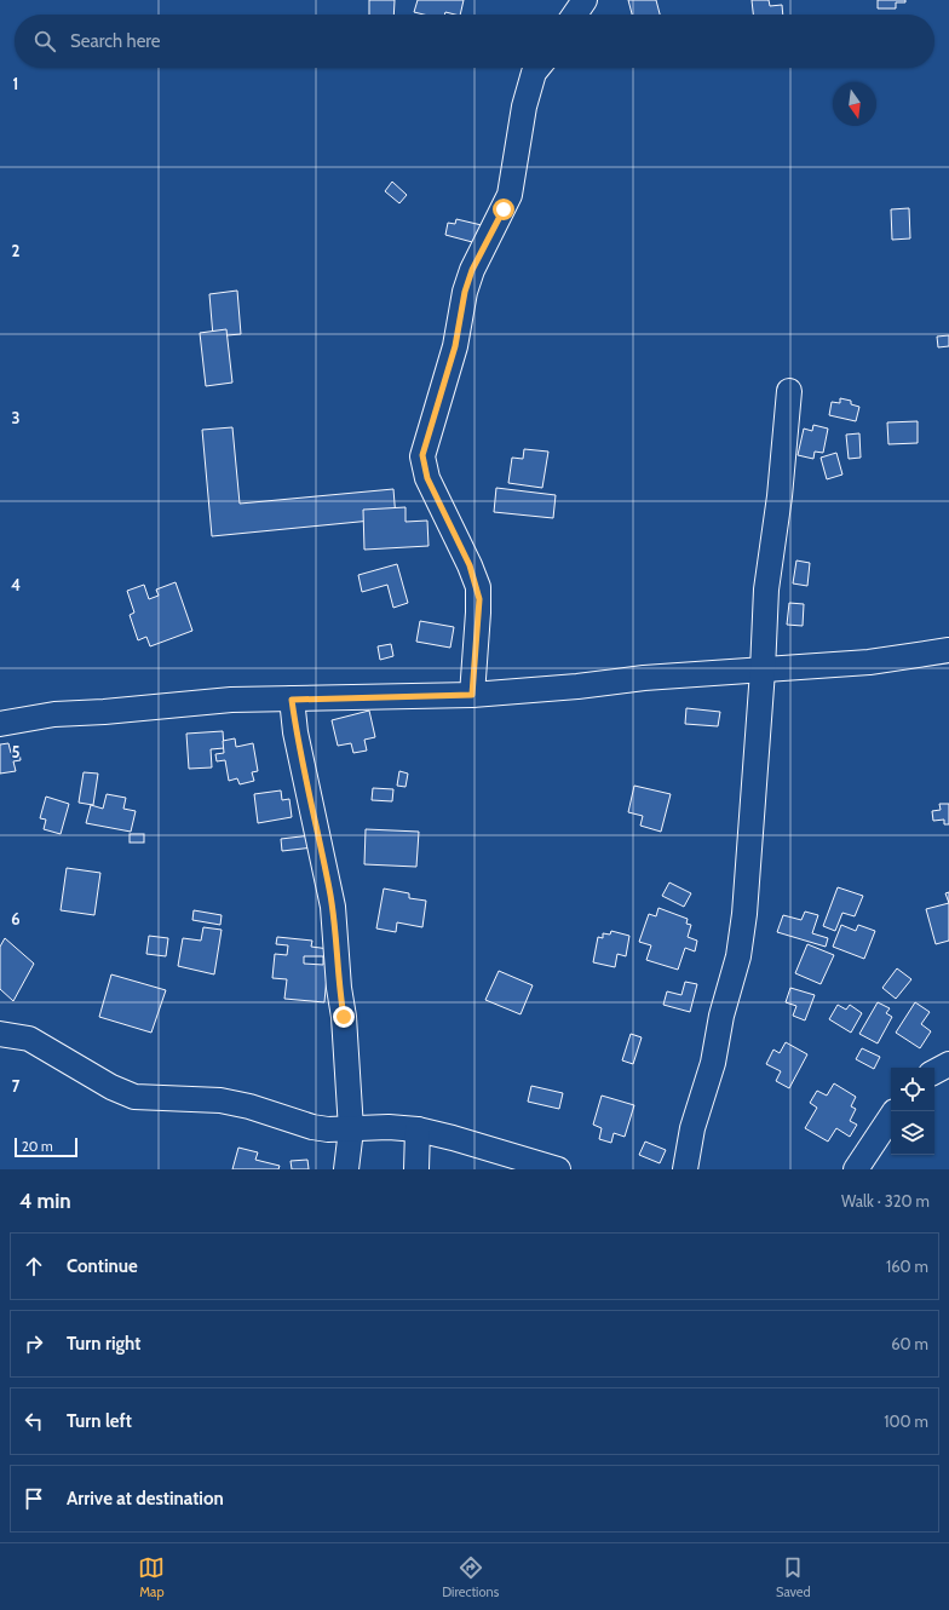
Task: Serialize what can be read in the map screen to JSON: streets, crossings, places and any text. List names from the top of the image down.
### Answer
{
  "scale_bar": "20 m",
  "north": "bottom",
  "page": {
    "search": "Search here",
    "scale": "20 m",
    "heading": ["4 min", "Walk · 320 m"],
    "list": [
      ["Continue", "160 m"],
      ["Turn right", "60 m"],
      ["Turn left", "100 m"],
      "Arrive at destination"
    ],
    "nav": ["Map", "Directions", "Saved"]
  },
  "grid": {
    "rows": [
      "1",
      "2",
      "3",
      "4",
      "5",
      "6",
      "7"
    ]
  }
}
